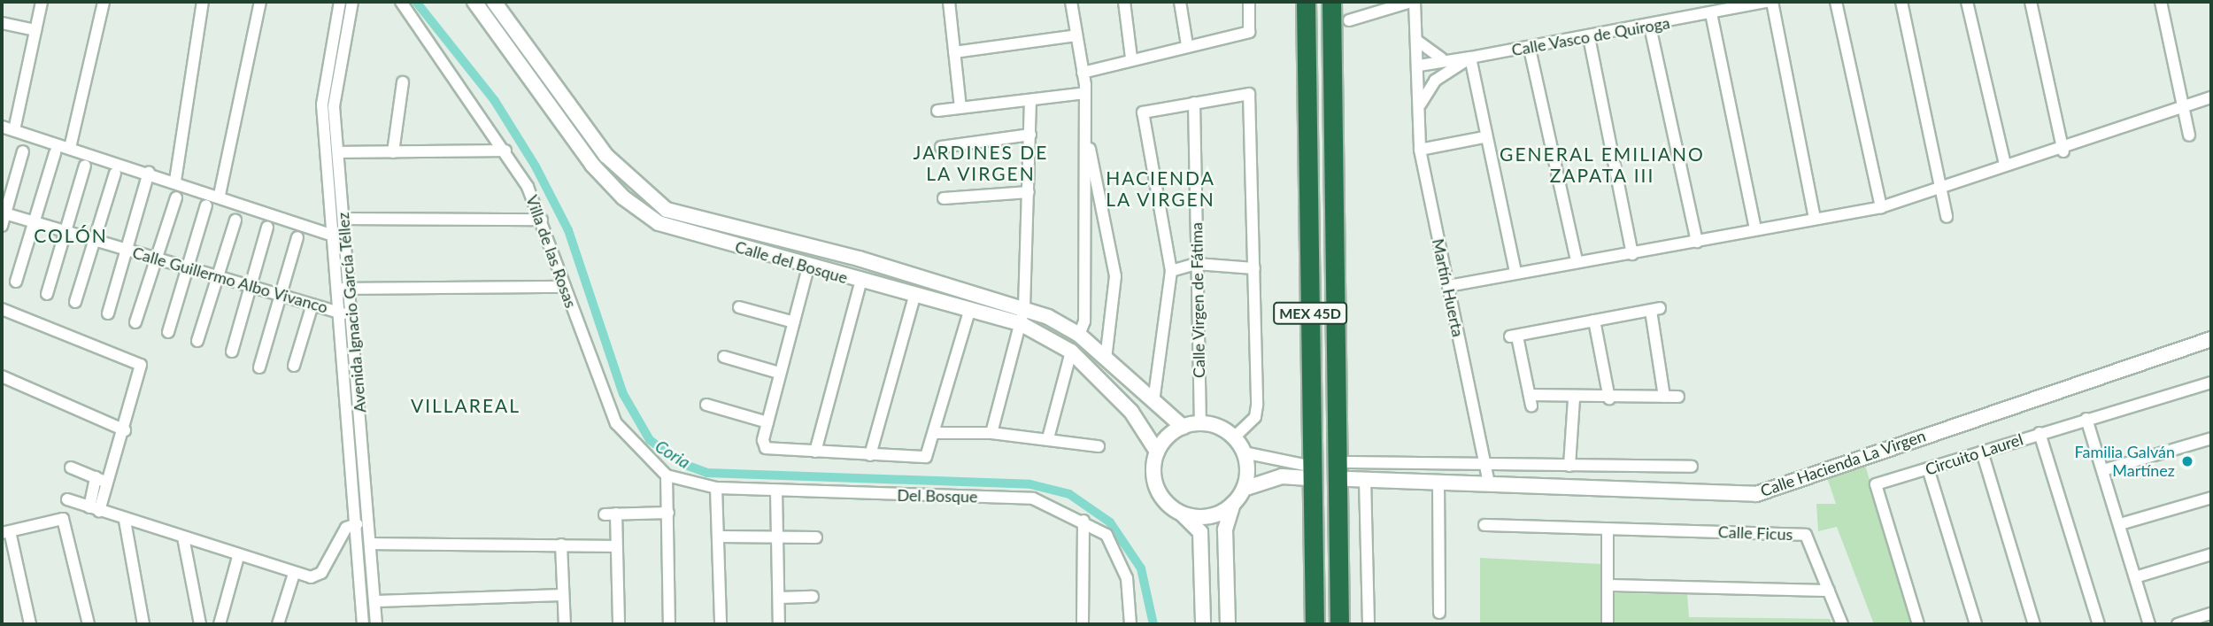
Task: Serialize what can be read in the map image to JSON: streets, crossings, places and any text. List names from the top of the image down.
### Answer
{
  "streets": {
    "highway": ["MEX 45D"],
    "street": [
      "Calle Vasco de Quiroga",
      "Villa de las Rosas",
      "Calle del Bosque",
      "Calle Guillermo Albo Vivanco",
      "Martín Huerta",
      "Calle Virgen de Fátima",
      "Avenida Ignacio García Téllez",
      "Circuito Laurel",
      "Calle Hacienda La Virgen",
      "Del Bosque",
      "Calle Ficus"
    ]
  },
  "crossings": [
    ["Calle Vasco de Quiroga", "Martín Huerta"],
    ["Villa de las Rosas", "Del Bosque"],
    ["Calle del Bosque", "Calle Virgen de Fátima"],
    ["Calle Guillermo Albo Vivanco", "Avenida Ignacio García Téllez"],
    ["Martín Huerta", "Calle Hacienda La Virgen"]
  ],
  "districts": [
    "JARDINES DE LA VIRGEN",
    "GENERAL EMILIANO ZAPATA III",
    "HACIENDA LA VIRGEN",
    "COLÓN",
    "VILLAREAL"
  ],
  "water": ["Coria"],
  "places": ["Familia Galván Martínez"]
}
